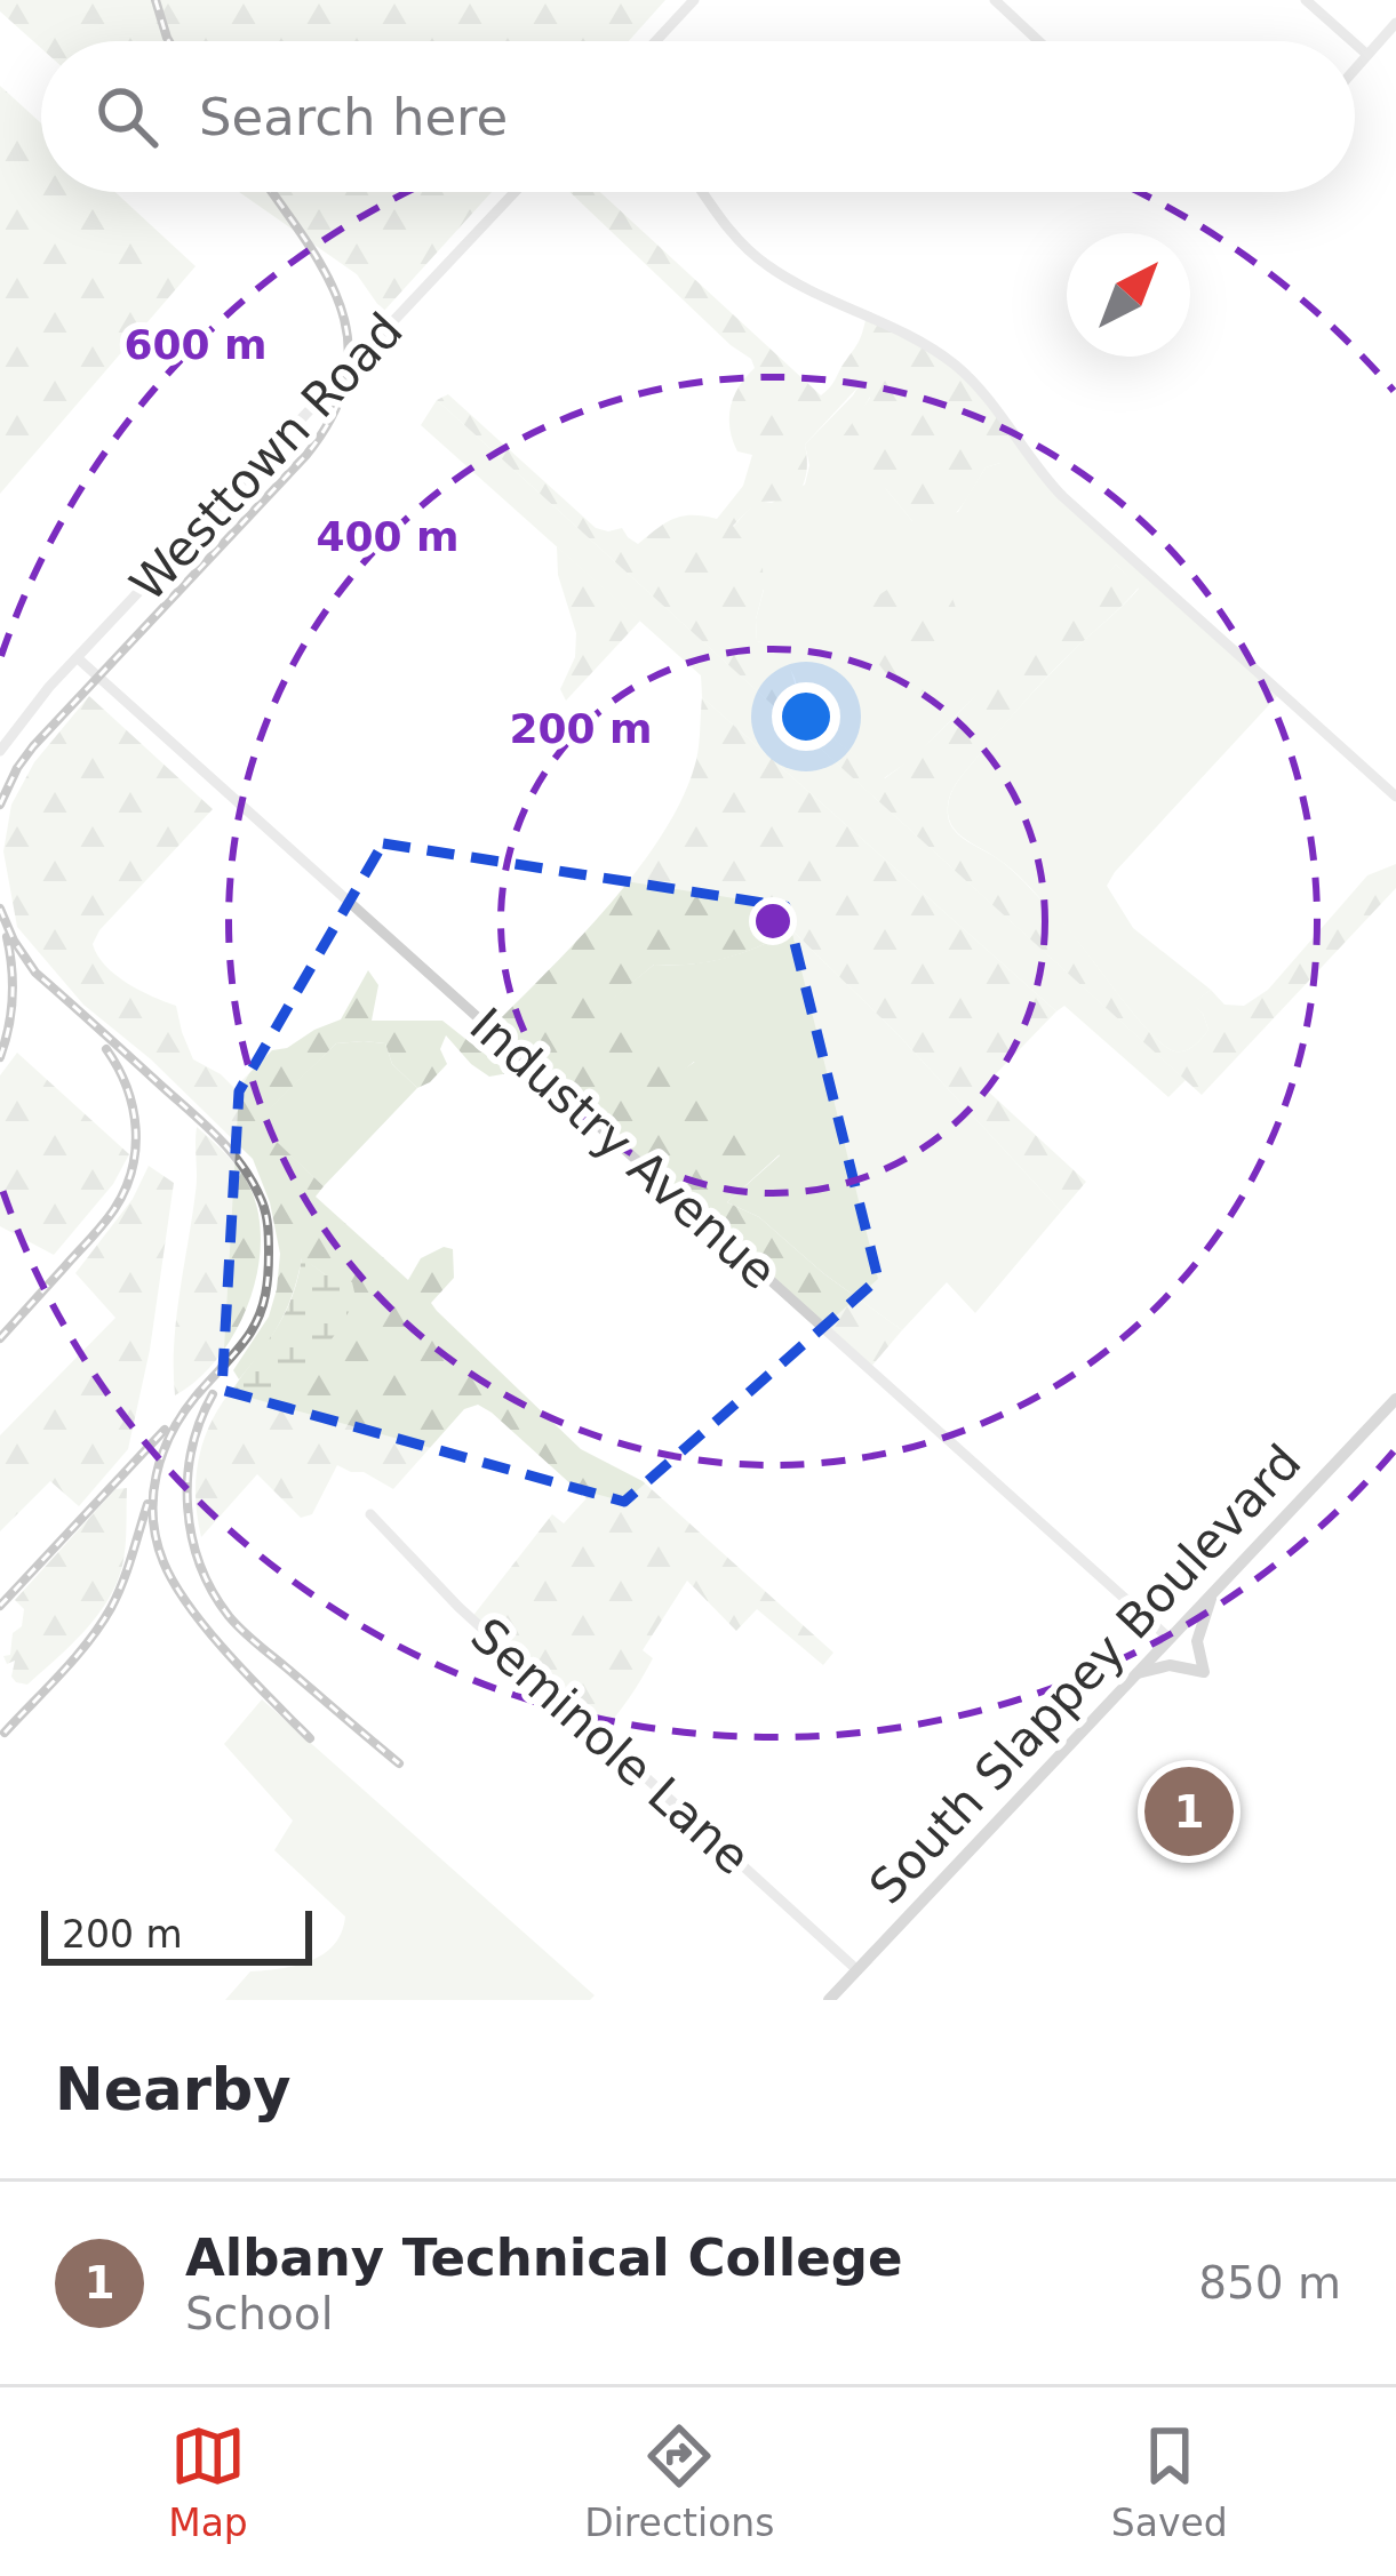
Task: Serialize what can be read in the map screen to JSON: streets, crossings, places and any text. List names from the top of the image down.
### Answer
{
  "streets": {
    "main road": ["South Slappey Boulevard"],
    "street": ["Westtown Road", "Industry Avenue", "Seminole Lane"]
  },
  "crossings": [
    ["Westtown Road", "Industry Avenue"],
    ["Industry Avenue", "South Slappey Boulevard"],
    ["South Slappey Boulevard", "Seminole Lane"]
  ],
  "scale_bar": "200 m",
  "north": "top right",
  "page": {
    "search": "Search here",
    "pins": "1",
    "scale": "200 m",
    "heading": "Nearby",
    "list": [
      {
        "mark": "1",
        "name": "Albany Technical College",
        "note": "School",
        "value": "850 m"
      }
    ],
    "nav": ["Map", "Directions", "Saved"]
  },
  "rings": ["600 m", "400 m", "200 m"]
}
